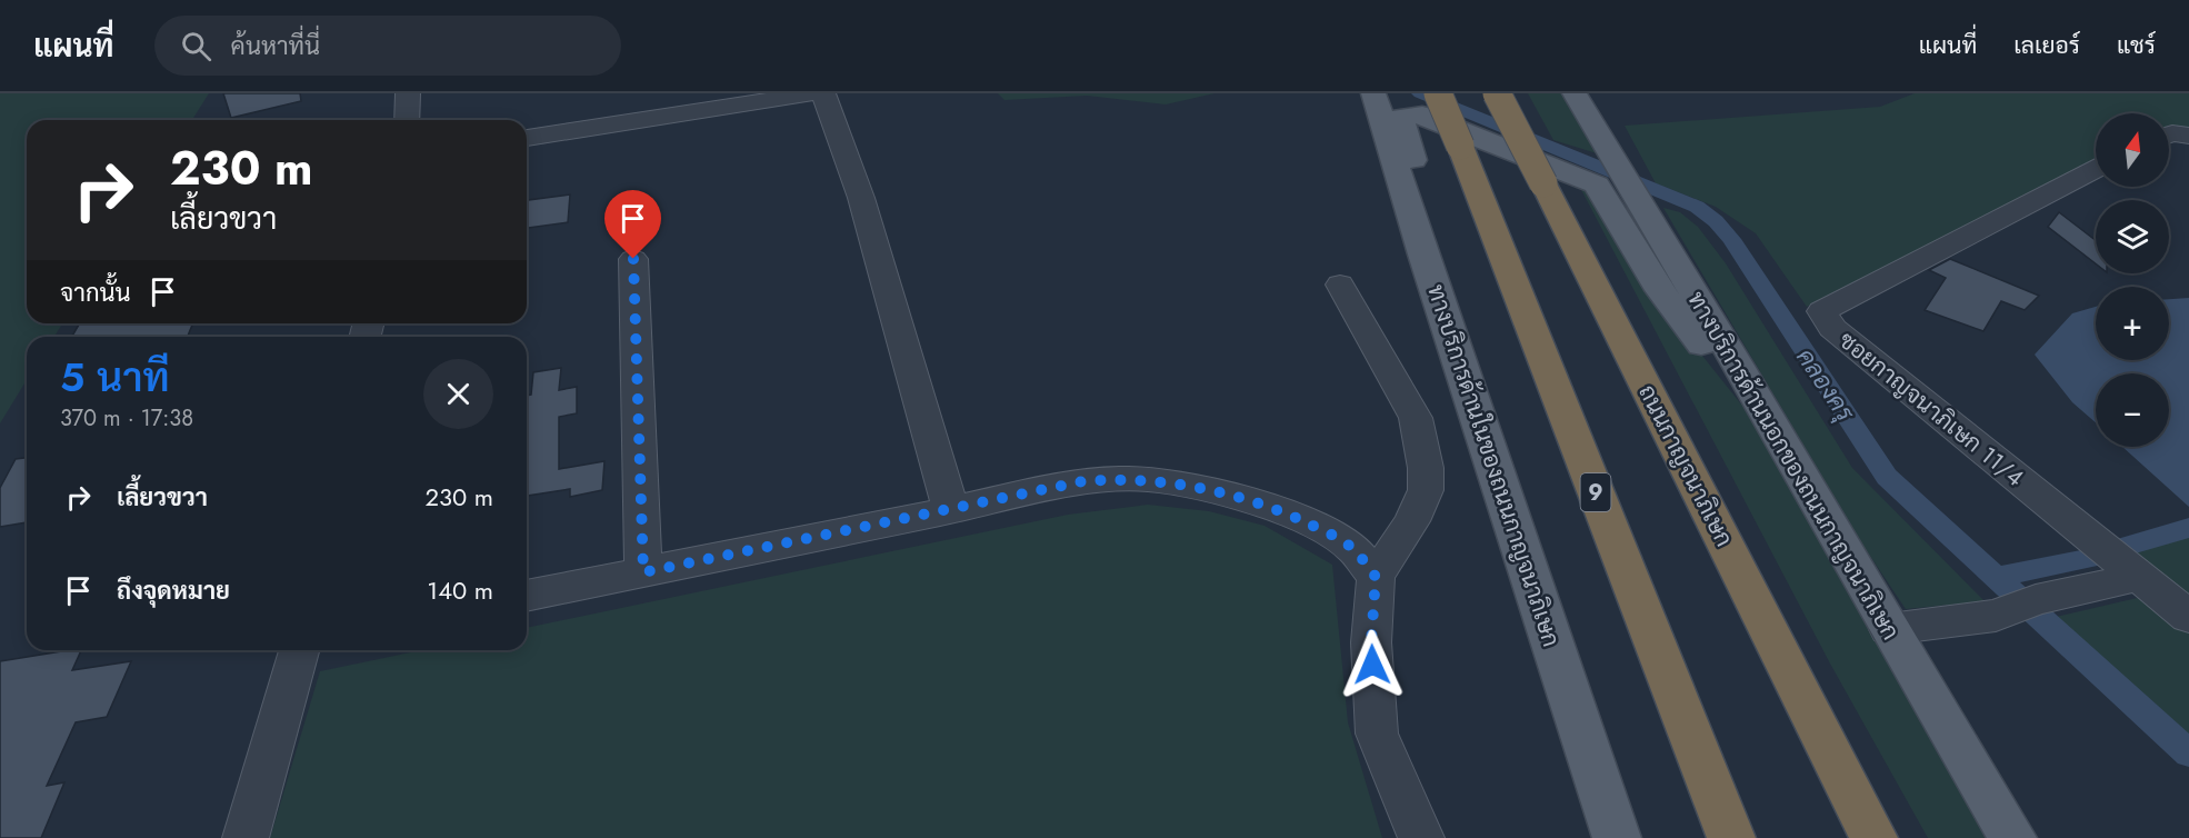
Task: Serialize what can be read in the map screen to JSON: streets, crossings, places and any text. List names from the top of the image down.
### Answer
{
  "streets": {
    "highway": ["ถนนกาญจนาภิเษก", "9"],
    "main road": ["ทางบริการด้านในของถนนกาญจนาภิเษก", "ทางบริการด้านนอกของถนนกาญจนาภิเษก"],
    "street": ["ซอยกาญจนาภิเษก 11/4"]
  },
  "water": ["คลองครุ"],
  "north": "top",
  "page": {
    "header": "แผนที่",
    "search": "ค้นหาที่นี่",
    "nav": ["แผนที่", "เลเยอร์", "แชร์"],
    "map_buttons": ["+", "−"],
    "turn": ["230 m", "เลี้ยวขวา"],
    "then": "จากนั้น",
    "heading": ["5 นาที", "370 m · 17:38"],
    "list": [
      {
        "name": "เลี้ยวขวา",
        "value": "230 m"
      },
      {
        "name": "ถึงจุดหมาย",
        "value": "140 m"
      }
    ]
  }
}
